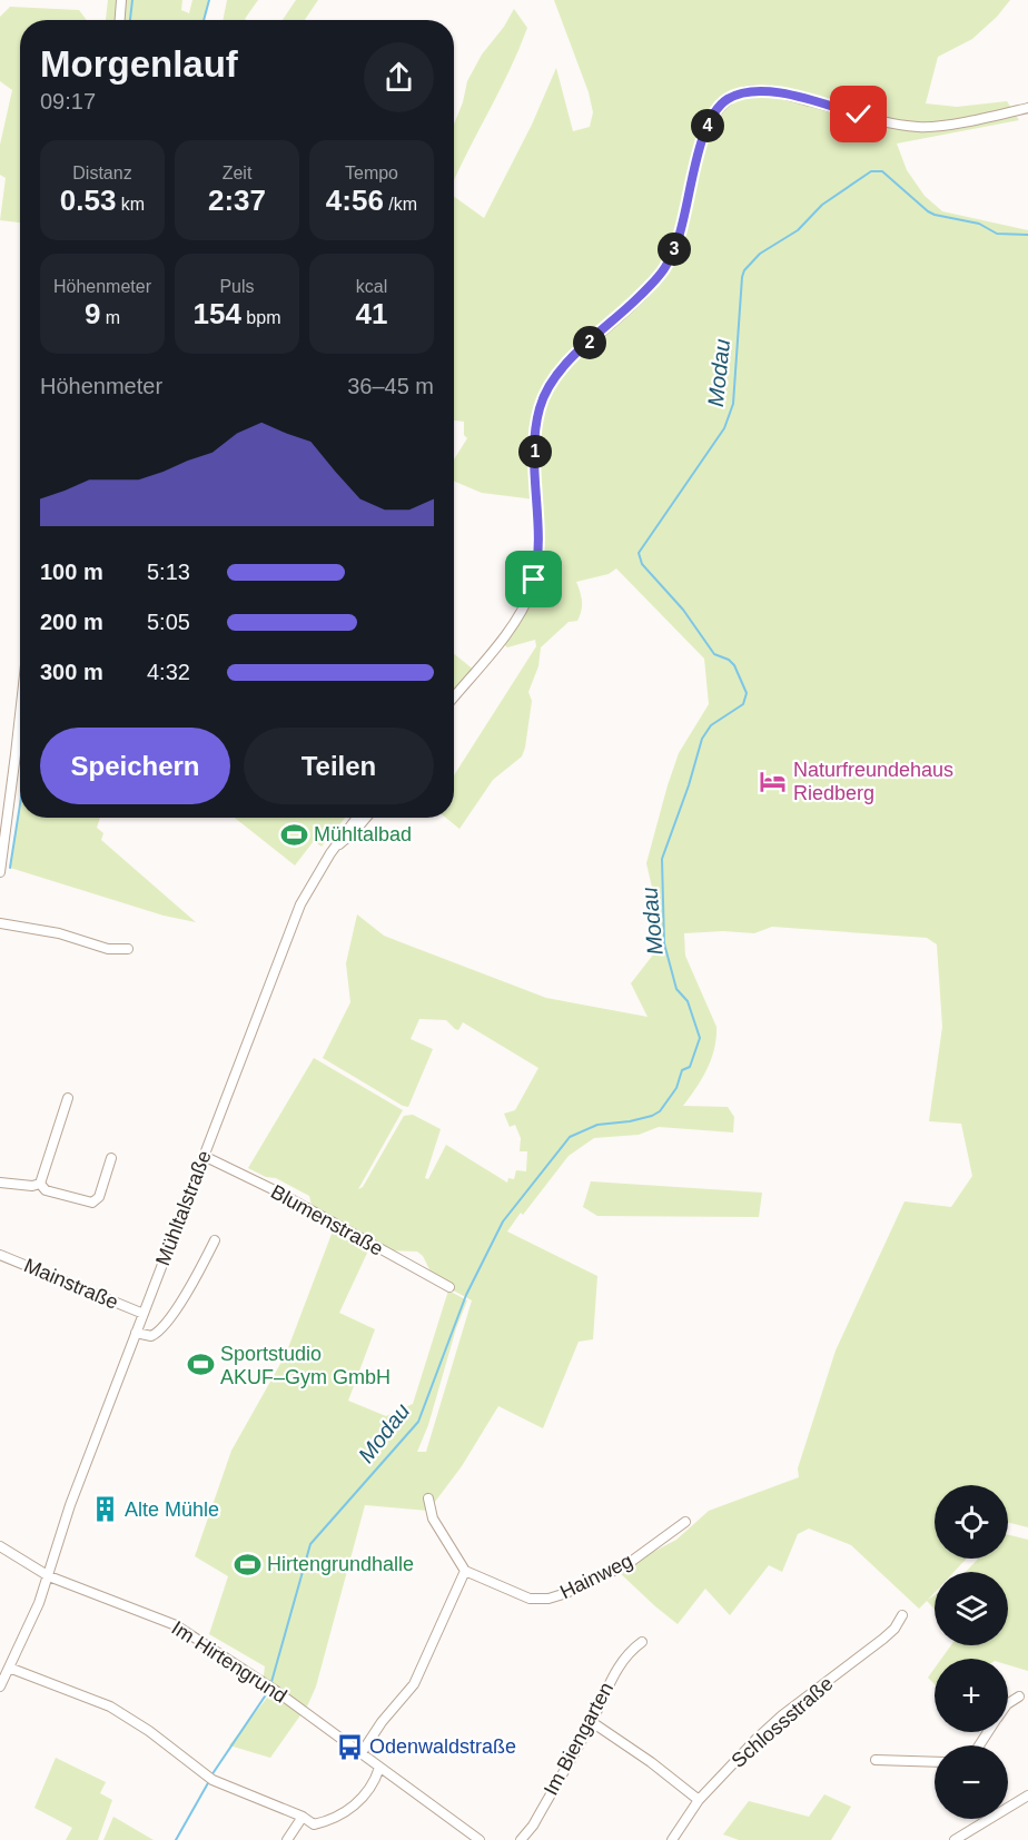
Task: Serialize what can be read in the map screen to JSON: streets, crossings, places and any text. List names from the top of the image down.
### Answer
{
  "streets": {
    "street": [
      "Mühltalstraße",
      "Blumenstraße",
      "Mainstraße",
      "Hainweg",
      "Im Hirtengrund",
      "Schlossstraße",
      "Im Biengarten"
    ]
  },
  "crossings": [
    ["Mühltalstraße", "Blumenstraße"],
    ["Mühltalstraße", "Mainstraße"],
    ["Mühltalstraße", "Im Hirtengrund"]
  ],
  "water": ["Modau"],
  "places": {
    "hotel": ["Naturfreundehaus Riedberg"],
    "sports": ["Mühltalbad", "Sportstudio AKUF–Gym GmbH", "Hirtengrundhalle"],
    "building": ["Alte Mühle"],
    "bus stop": ["Odenwaldstraße"]
  },
  "page": {
    "heading": ["Morgenlauf", "09:17"],
    "pins": [
      "4",
      "3",
      "2",
      "1"
    ],
    "stats": [
      ["Distanz", "0.53 km"],
      ["Zeit", "2:37"],
      ["Tempo", "4:56 /km"],
      ["Höhenmeter", "9 m"],
      ["Puls", "154 bpm"],
      ["kcal", "41"]
    ],
    "chart": ["Höhenmeter", "36–45 m"],
    "list": [
      {
        "name": "100 m",
        "note": "5:13"
      },
      {
        "name": "200 m",
        "note": "5:05"
      },
      {
        "name": "300 m",
        "note": "4:32"
      }
    ],
    "buttons": ["Speichern", "Teilen"],
    "map_buttons": ["+", "−"]
  }
}
